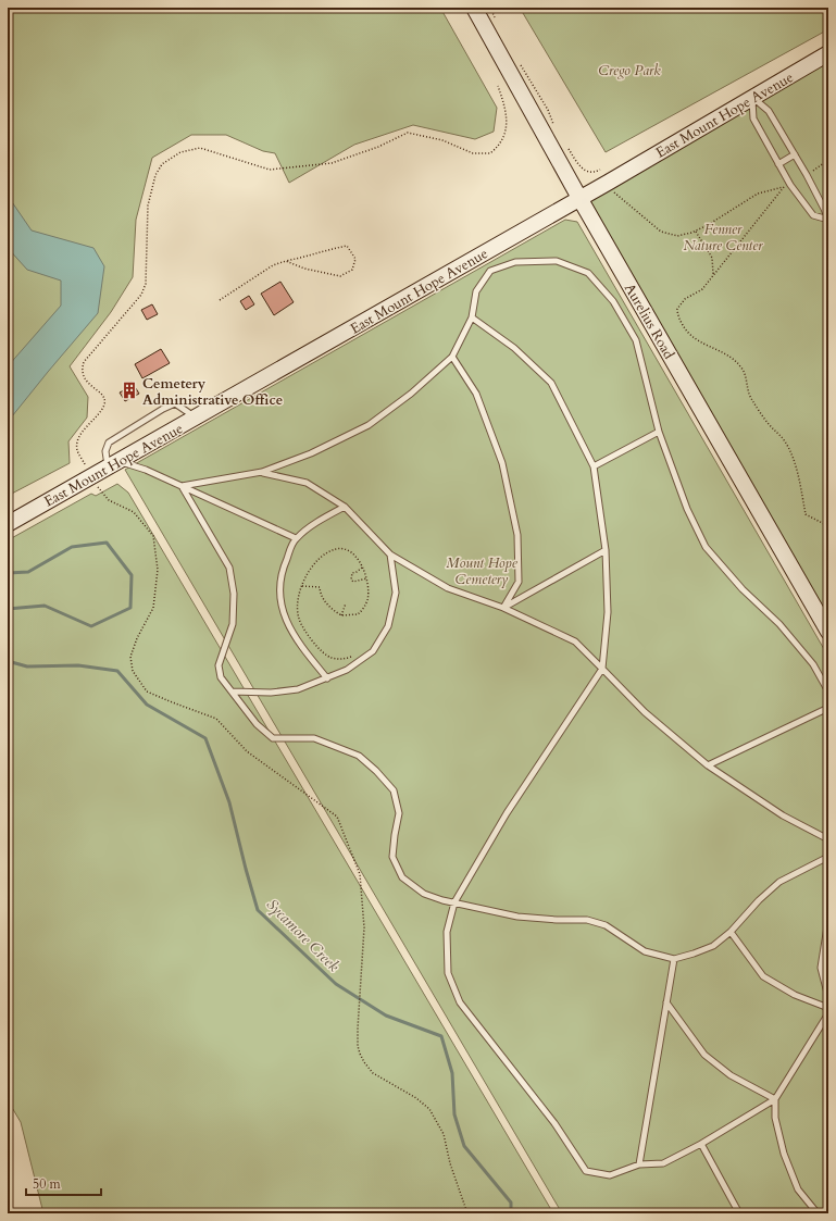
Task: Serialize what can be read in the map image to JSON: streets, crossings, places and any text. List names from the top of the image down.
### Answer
{
  "streets": {
    "street": ["East Mount Hope Avenue", "Aurelius Road"]
  },
  "crossings": [
    ["East Mount Hope Avenue", "Aurelius Road"]
  ],
  "water": ["Sycamore Creek"],
  "parks": ["Crego Park", "Fenner Nature Center", "Mount Hope Cemetery"],
  "places": {
    "building": ["Cemetery Administrative Office"]
  },
  "scale_bar": "50 m"
}
